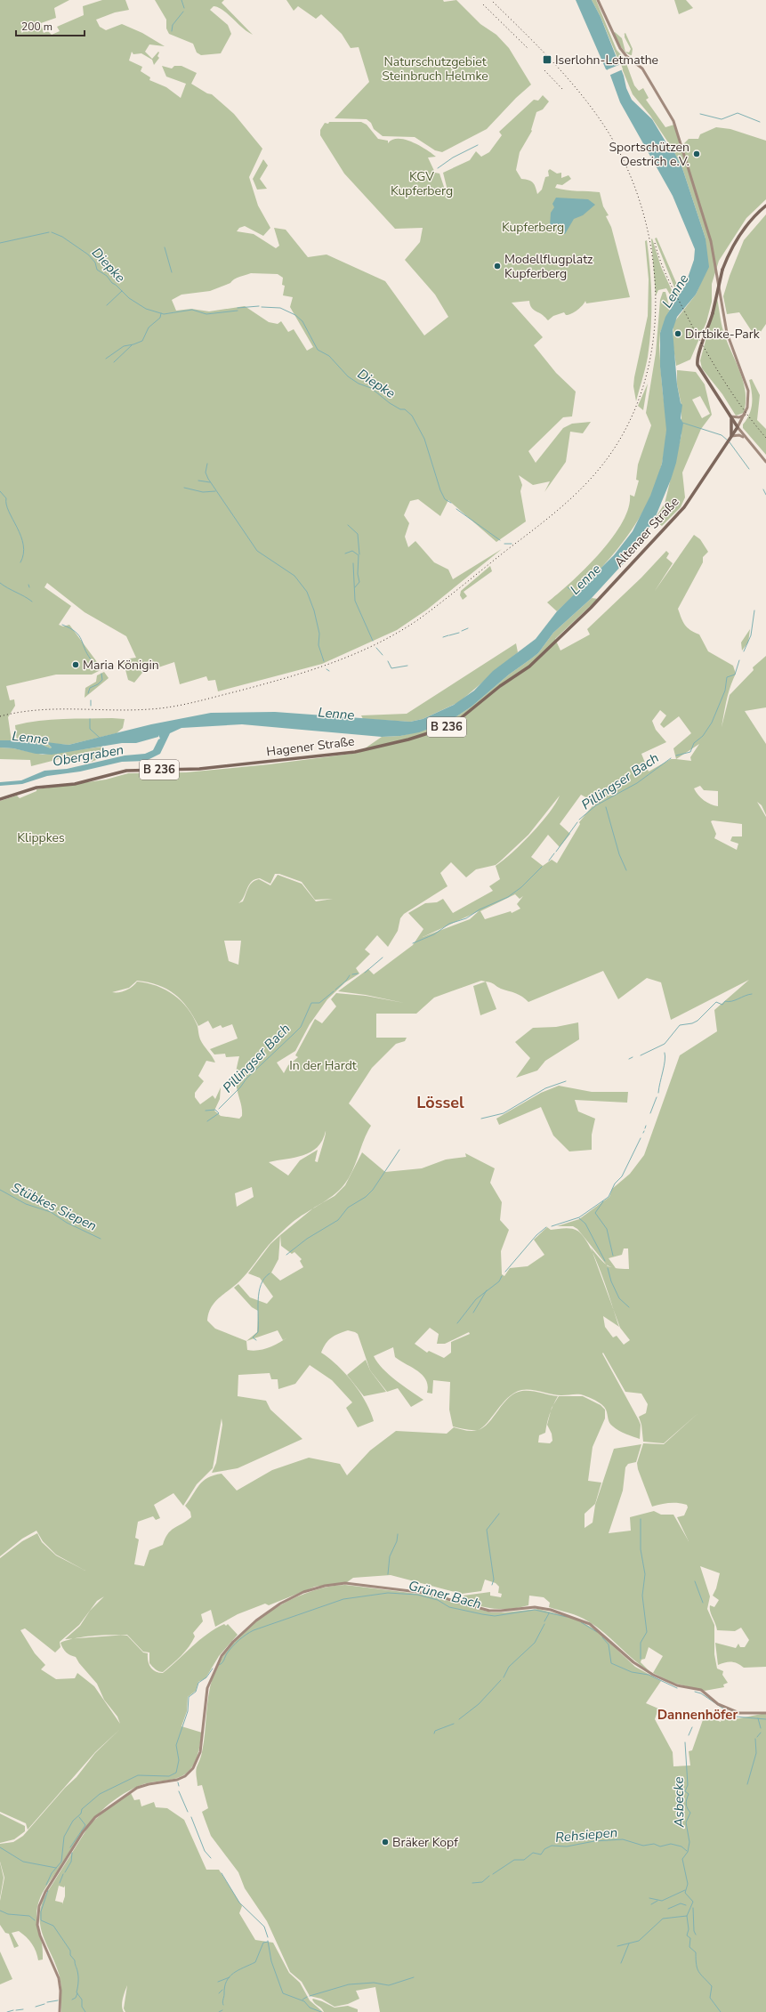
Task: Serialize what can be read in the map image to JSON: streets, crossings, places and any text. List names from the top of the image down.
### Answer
{
  "streets": {
    "main road": ["Altenaer Straße", "B 236", "Hagener Straße"]
  },
  "crossings": [
    ["Altenaer Straße", "Hagener Straße"]
  ],
  "districts": ["Lössel", "Dannenhöfer"],
  "water": [
    "Diepke",
    "Lenne",
    "Obergraben",
    "Pillingser Bach",
    "Stübkes Siepen",
    "Grüner Bach",
    "Asbecke",
    "Rehsiepen"
  ],
  "parks": [
    "Naturschutzgebiet Steinbruch Helmke",
    "KGV Kupferberg",
    "Kupferberg",
    "Klippkes",
    "In der Hardt"
  ],
  "places": {
    "transit": ["Iserlohn-Letmathe"],
    "other": [
      "Sportschützen Oestrich e.V.",
      "Modellflugplatz Kupferberg",
      "Dirtbike-Park",
      "Maria Königin",
      "Bräker Kopf"
    ]
  },
  "scale_bar": "200 m"
}
